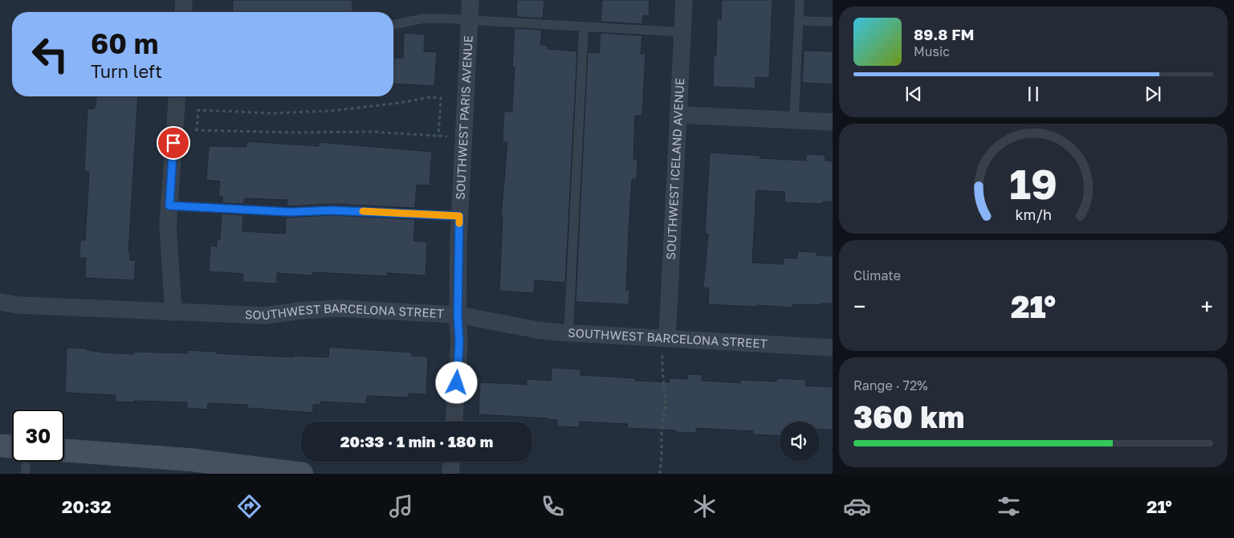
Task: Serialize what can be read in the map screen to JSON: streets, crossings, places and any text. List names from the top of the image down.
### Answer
{
  "streets": {
    "street": ["SOUTHWEST PARIS AVENUE", "SOUTHWEST ICELAND AVENUE", "SOUTHWEST BARCELONA STREET"]
  },
  "crossings": [
    ["SOUTHWEST PARIS AVENUE", "SOUTHWEST BARCELONA STREET"],
    ["SOUTHWEST ICELAND AVENUE", "SOUTHWEST BARCELONA STREET"]
  ],
  "page": {
    "turn": ["60 m", "Turn left"],
    "song": ["89.8 FM", "Music"],
    "tile": [
      "Climate",
      ["Range · 72%", "360 km"]
    ],
    "heat": ["−", "21°", "+"],
    "limit": "30",
    "trip": "20:33 · 1 min · 180 m",
    "tabs": ["20:32", "21°"],
    "gauge": ["19", "km/h"]
  }
}
